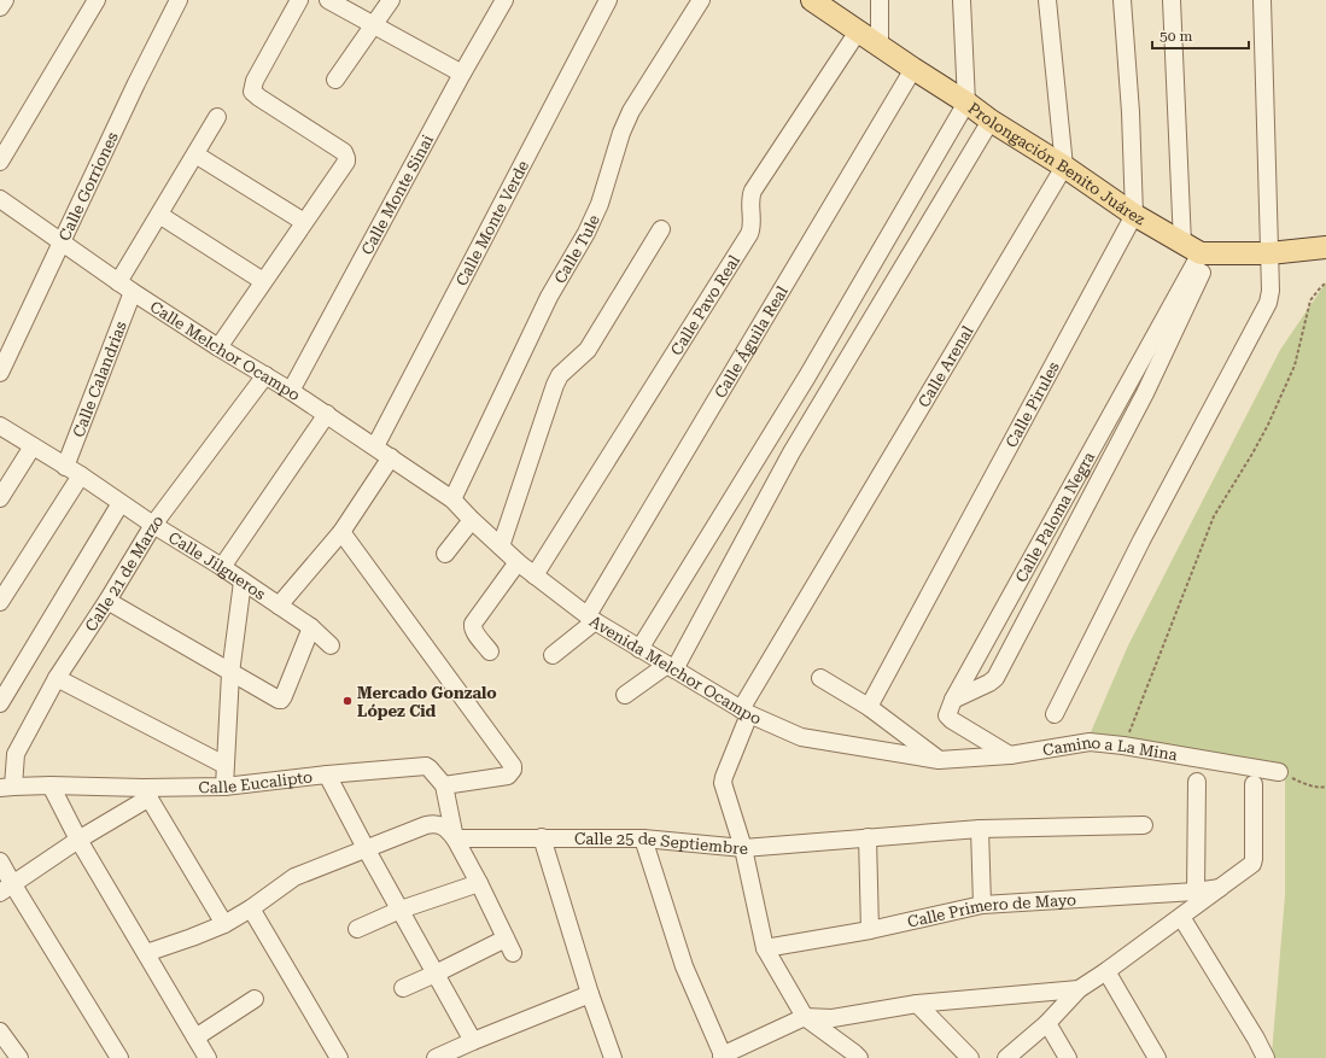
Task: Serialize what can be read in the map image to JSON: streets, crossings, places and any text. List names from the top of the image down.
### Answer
{
  "streets": {
    "main road": ["Prolongación Benito Juárez"],
    "street": [
      "Calle Gorriones",
      "Calle Monte Sinai",
      "Calle Monte Verde",
      "Calle Tule",
      "Calle Pavo Real",
      "Calle Águila Real",
      "Calle Melchor Ocampo",
      "Calle Arenal",
      "Calle Calandrias",
      "Calle Pirules",
      "Calle Paloma Negra",
      "Calle Jilgueros",
      "Calle 21 de Marzo",
      "Avenida Melchor Ocampo",
      "Camino a La Mina",
      "Calle Eucalipto",
      "Calle 25 de Septiembre",
      "Calle Primero de Mayo"
    ]
  },
  "crossings": [
    ["Prolongación Benito Juárez", "Calle Pavo Real"],
    ["Prolongación Benito Juárez", "Calle Águila Real"],
    ["Prolongación Benito Juárez", "Calle Arenal"],
    ["Prolongación Benito Juárez", "Calle Pirules"],
    ["Prolongación Benito Juárez", "Calle Paloma Negra"],
    ["Calle Gorriones", "Calle Melchor Ocampo"],
    ["Calle Monte Sinai", "Calle Melchor Ocampo"],
    ["Calle Monte Verde", "Calle Melchor Ocampo"],
    ["Calle Tule", "Calle Melchor Ocampo"],
    ["Calle Tule", "Avenida Melchor Ocampo"],
    ["Calle Pavo Real", "Avenida Melchor Ocampo"],
    ["Calle Águila Real", "Avenida Melchor Ocampo"],
    ["Calle Melchor Ocampo", "Calle Calandrias"],
    ["Calle Melchor Ocampo", "Calle 21 de Marzo"],
    ["Calle Melchor Ocampo", "Avenida Melchor Ocampo"],
    ["Calle Arenal", "Avenida Melchor Ocampo"],
    ["Calle Arenal", "Calle 25 de Septiembre"],
    ["Calle Arenal", "Calle Primero de Mayo"],
    ["Calle Calandrias", "Calle Jilgueros"],
    ["Calle Paloma Negra", "Camino a La Mina"],
    ["Calle Jilgueros", "Calle 21 de Marzo"],
    ["Calle 21 de Marzo", "Calle Eucalipto"],
    ["Avenida Melchor Ocampo", "Camino a La Mina"]
  ],
  "places": ["Mercado Gonzalo López Cid"],
  "scale_bar": "50 m"
}
